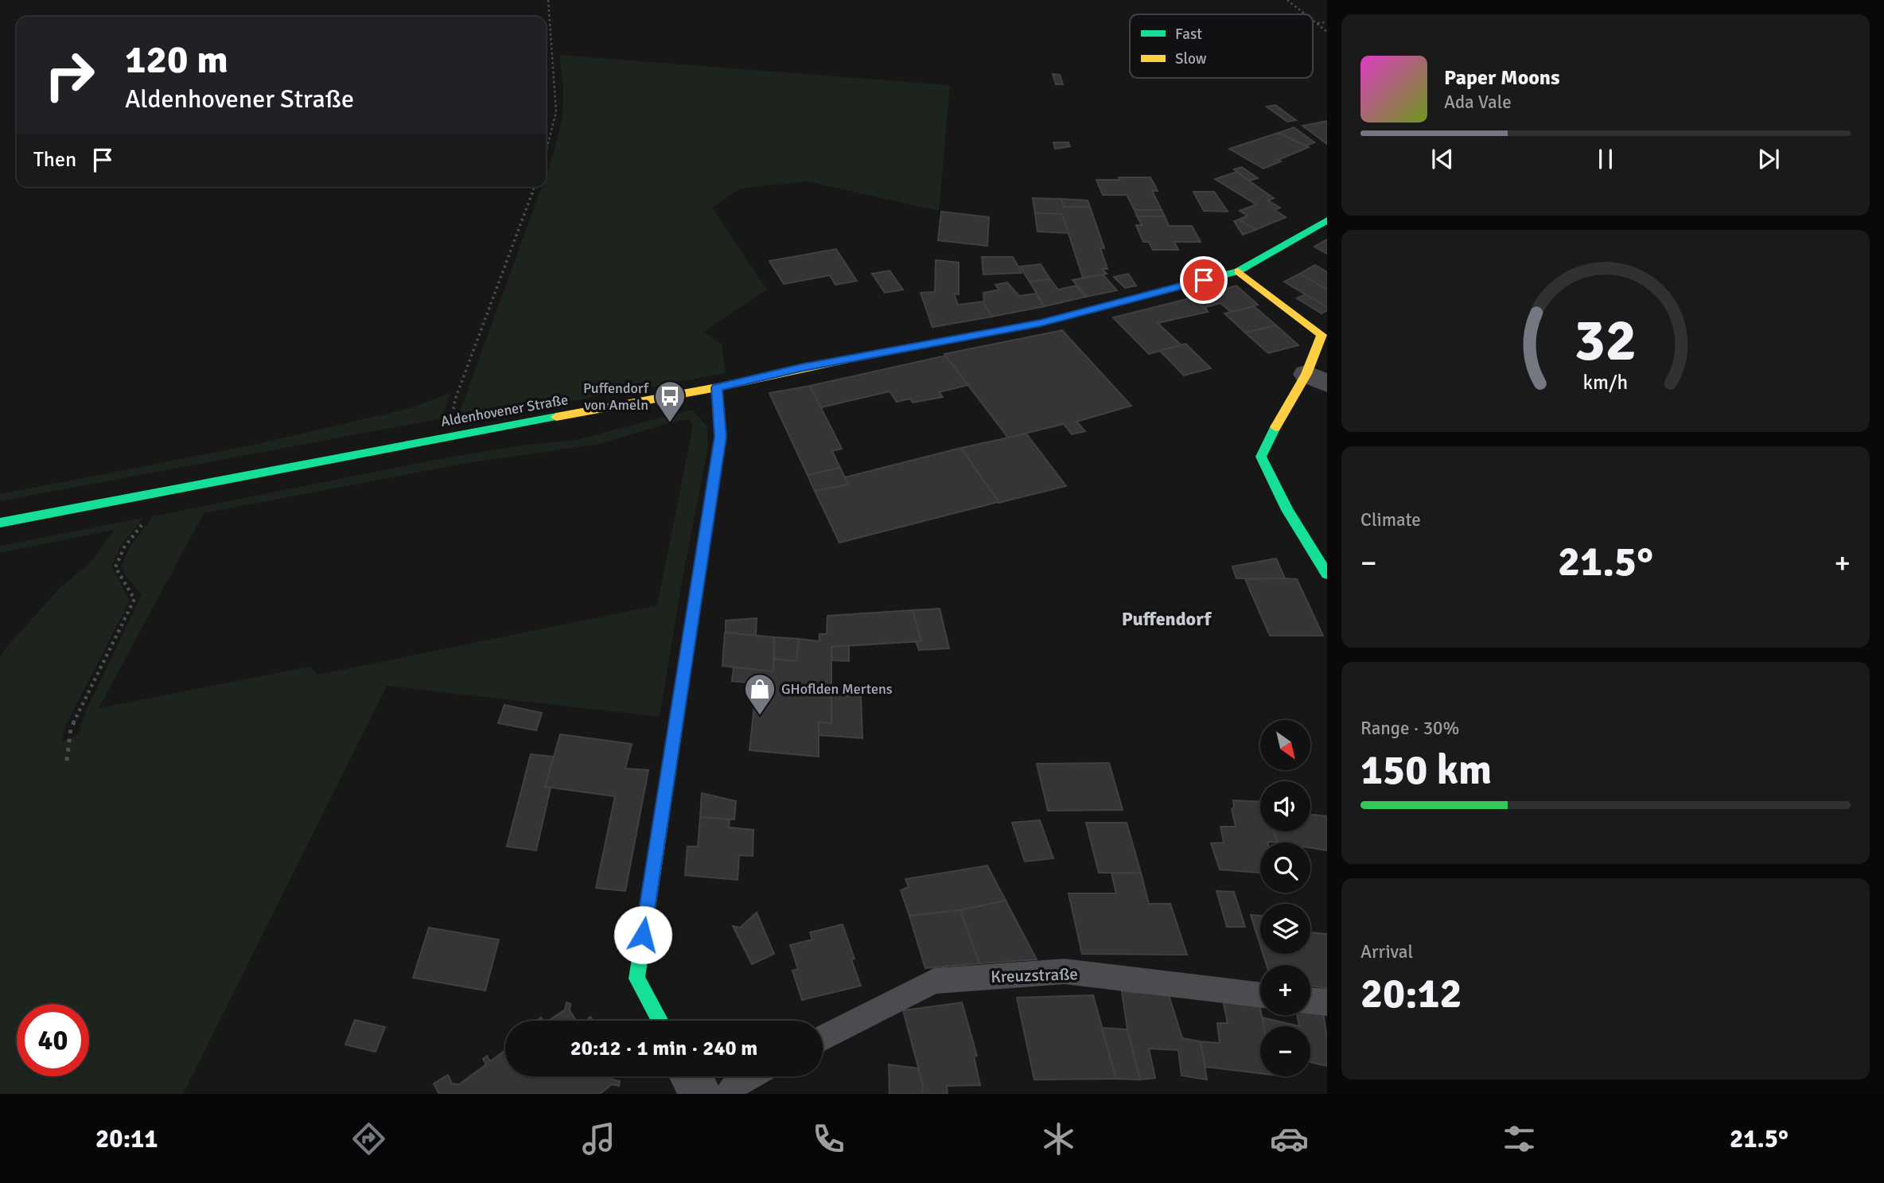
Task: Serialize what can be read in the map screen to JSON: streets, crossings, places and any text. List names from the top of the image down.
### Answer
{
  "streets": {
    "street": ["Aldenhovener Straße"],
    "lane": ["Kreuzstraße"]
  },
  "districts": ["Puffendorf"],
  "places": {
    "bus stop": ["Puffendorf von Ameln"],
    "shop": ["GHoflden Mertens"]
  },
  "legend": ["Fast", "Slow"],
  "north": "bottom right",
  "page": {
    "turn": ["120 m", "Aldenhovener Straße"],
    "song": ["Paper Moons", "Ada Vale"],
    "then": "Then",
    "tile": [
      "Climate",
      ["Range · 30%", "150 km"],
      ["Arrival", "20:12"]
    ],
    "heat": ["−", "21.5°", "+"],
    "map_buttons": ["+", "−"],
    "limit": "40",
    "trip": "20:12 · 1 min · 240 m",
    "tabs": ["20:11", "21.5°"],
    "gauge": ["32", "km/h"]
  }
}
